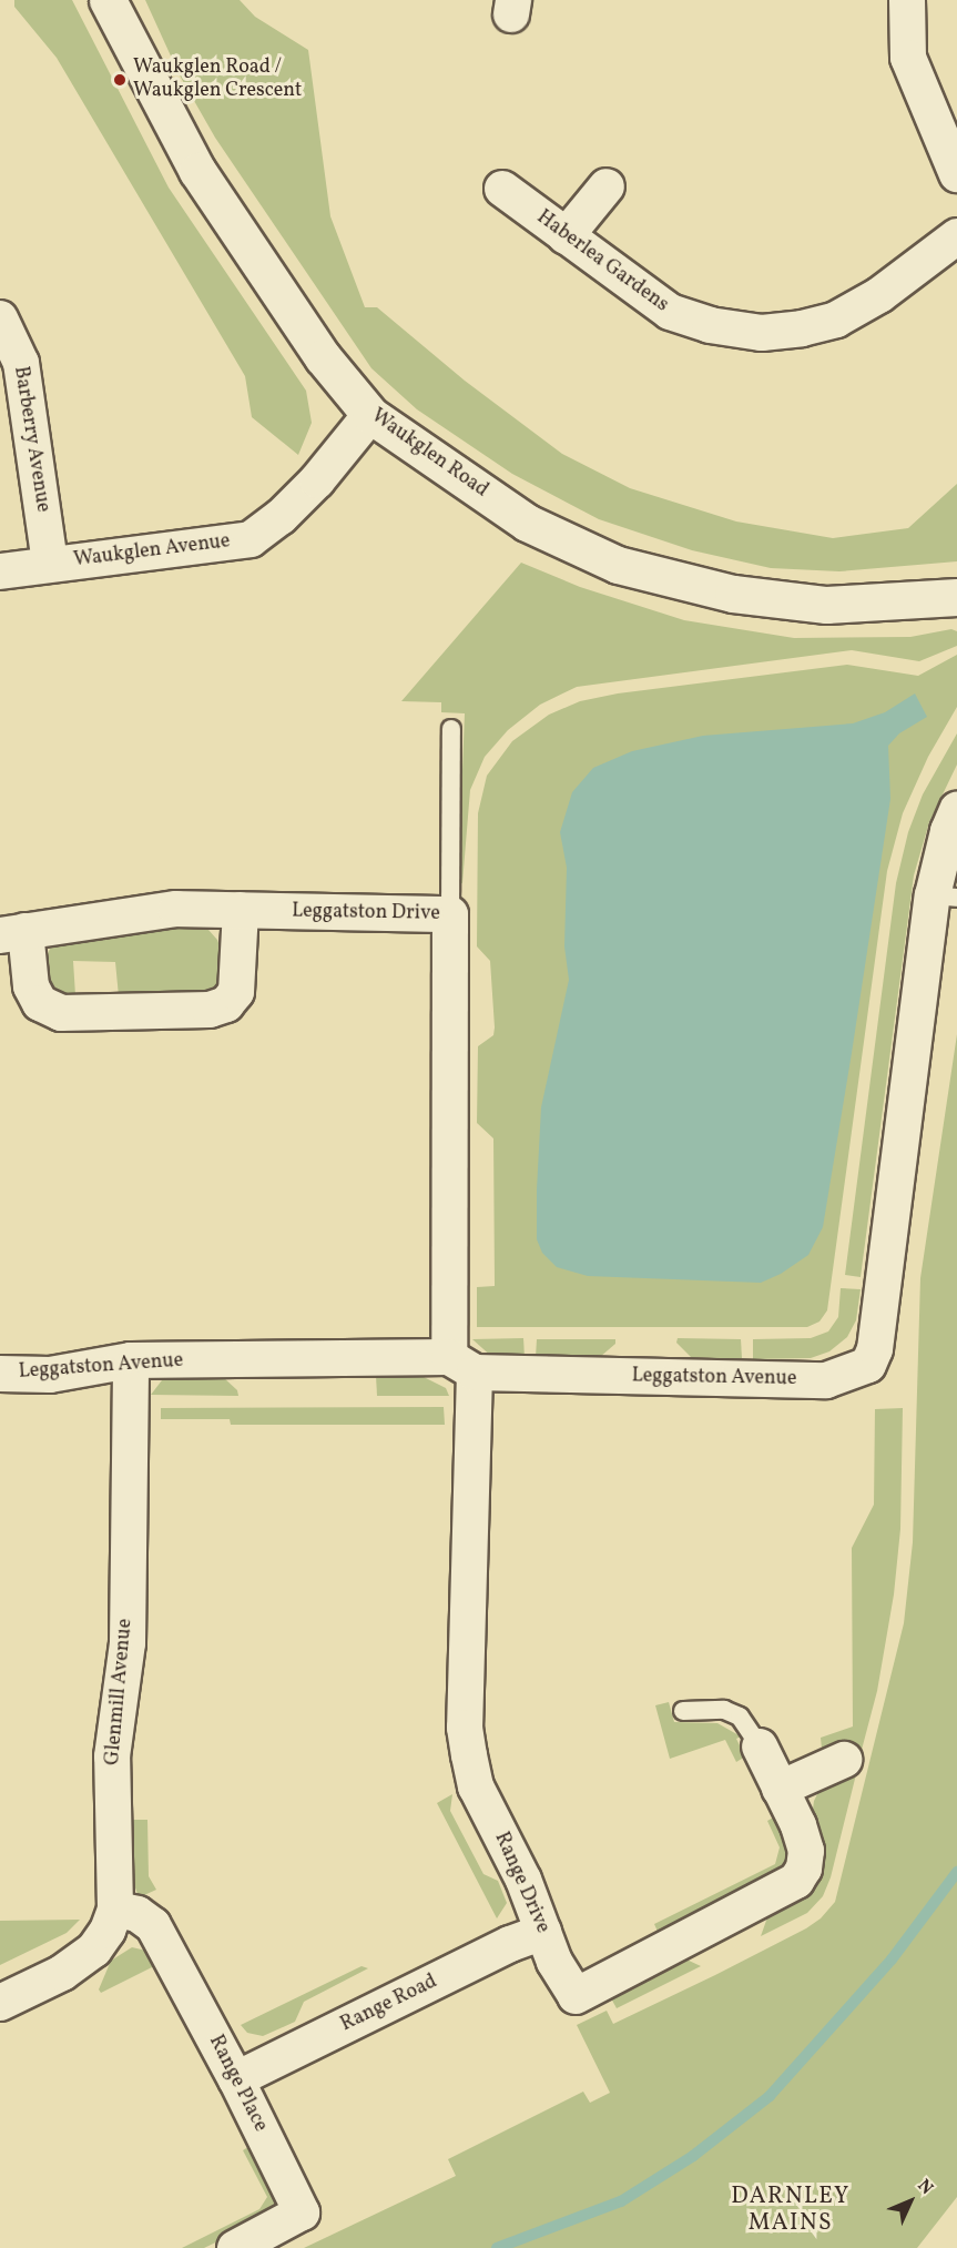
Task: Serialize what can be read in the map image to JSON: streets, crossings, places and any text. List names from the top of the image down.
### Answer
{
  "streets": {
    "street": [
      "Haberlea Gardens",
      "Barberry Avenue",
      "Waukglen Road",
      "Waukglen Avenue",
      "Leggatston Drive",
      "Leggatston Avenue",
      "Glenmill Avenue",
      "Range Drive",
      "Range Road",
      "Range Place"
    ]
  },
  "crossings": [
    ["Barberry Avenue", "Waukglen Avenue"],
    ["Waukglen Road", "Waukglen Avenue"],
    ["Leggatston Drive", "Leggatston Avenue"],
    ["Leggatston Drive", "Range Drive"],
    ["Leggatston Avenue", "Glenmill Avenue"],
    ["Leggatston Avenue", "Range Drive"],
    ["Glenmill Avenue", "Range Place"],
    ["Range Drive", "Range Road"],
    ["Range Road", "Range Place"]
  ],
  "districts": ["DARNLEY MAINS"],
  "places": ["Waukglen Road / Waukglen Crescent"],
  "north": "top right"
}
